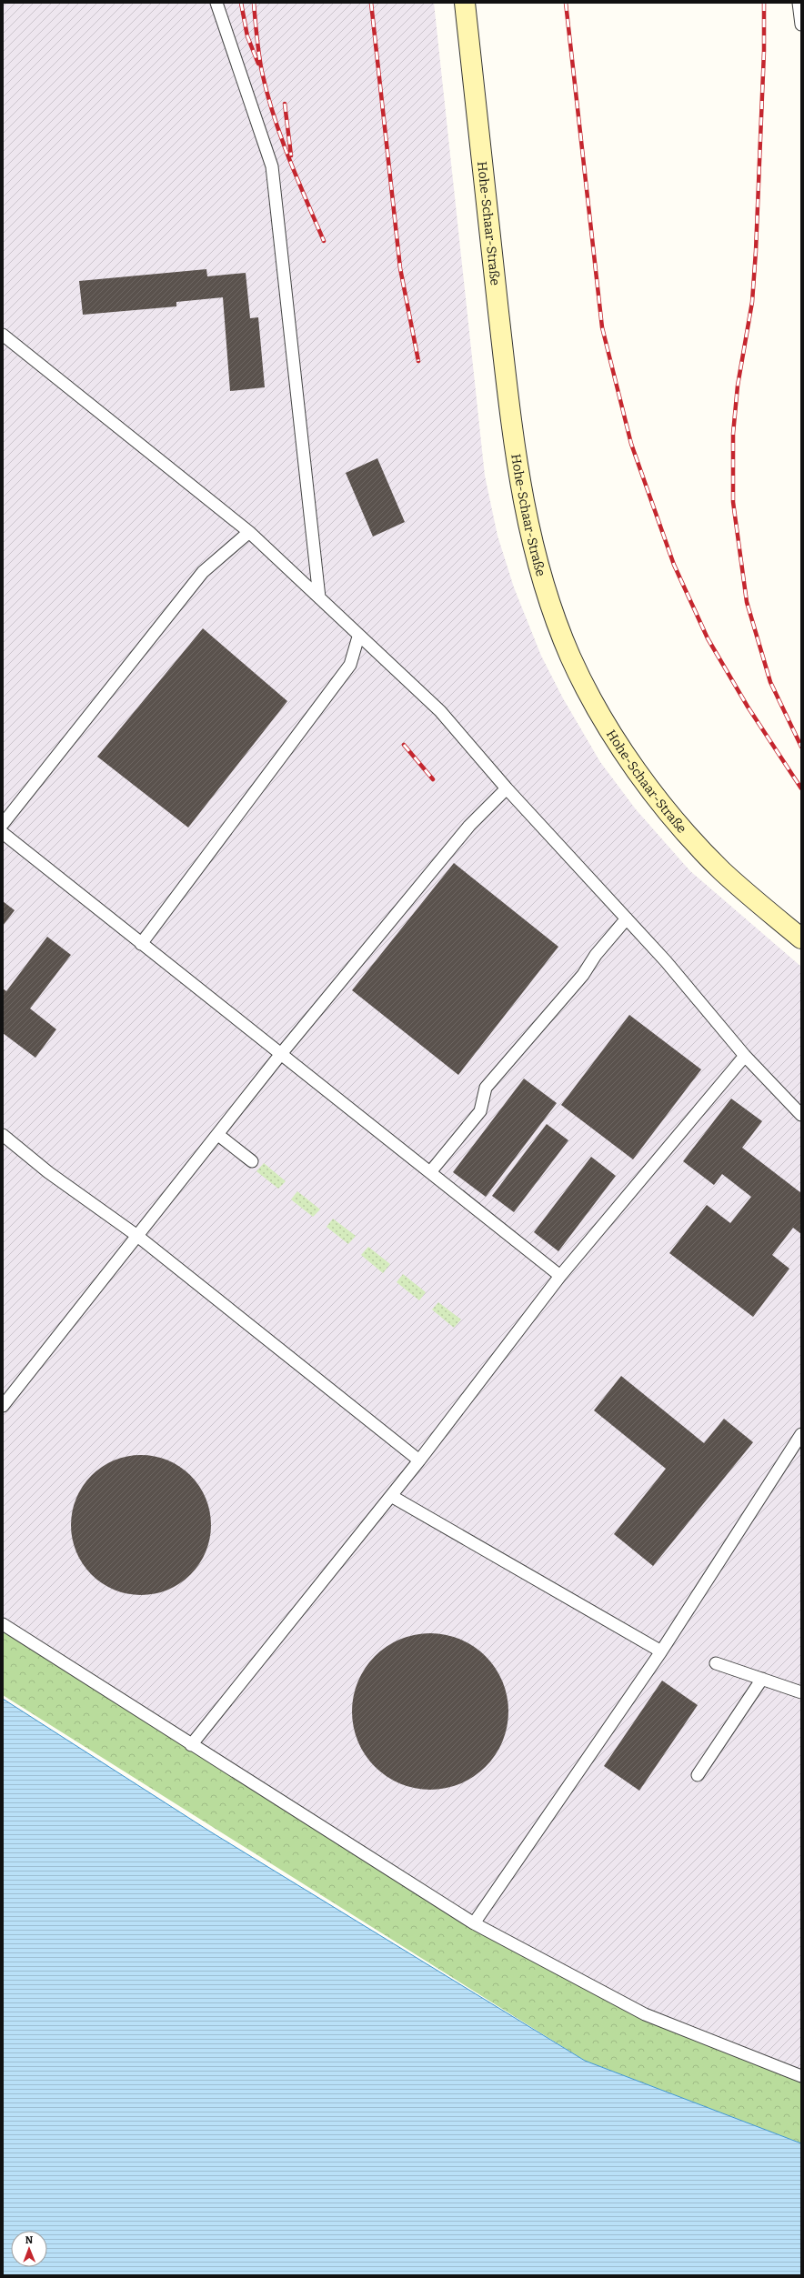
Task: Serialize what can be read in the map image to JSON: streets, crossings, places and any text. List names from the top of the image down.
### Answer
{
  "streets": {
    "main road": ["Hohe-Schaar-Straße"]
  },
  "north": "top"
}
